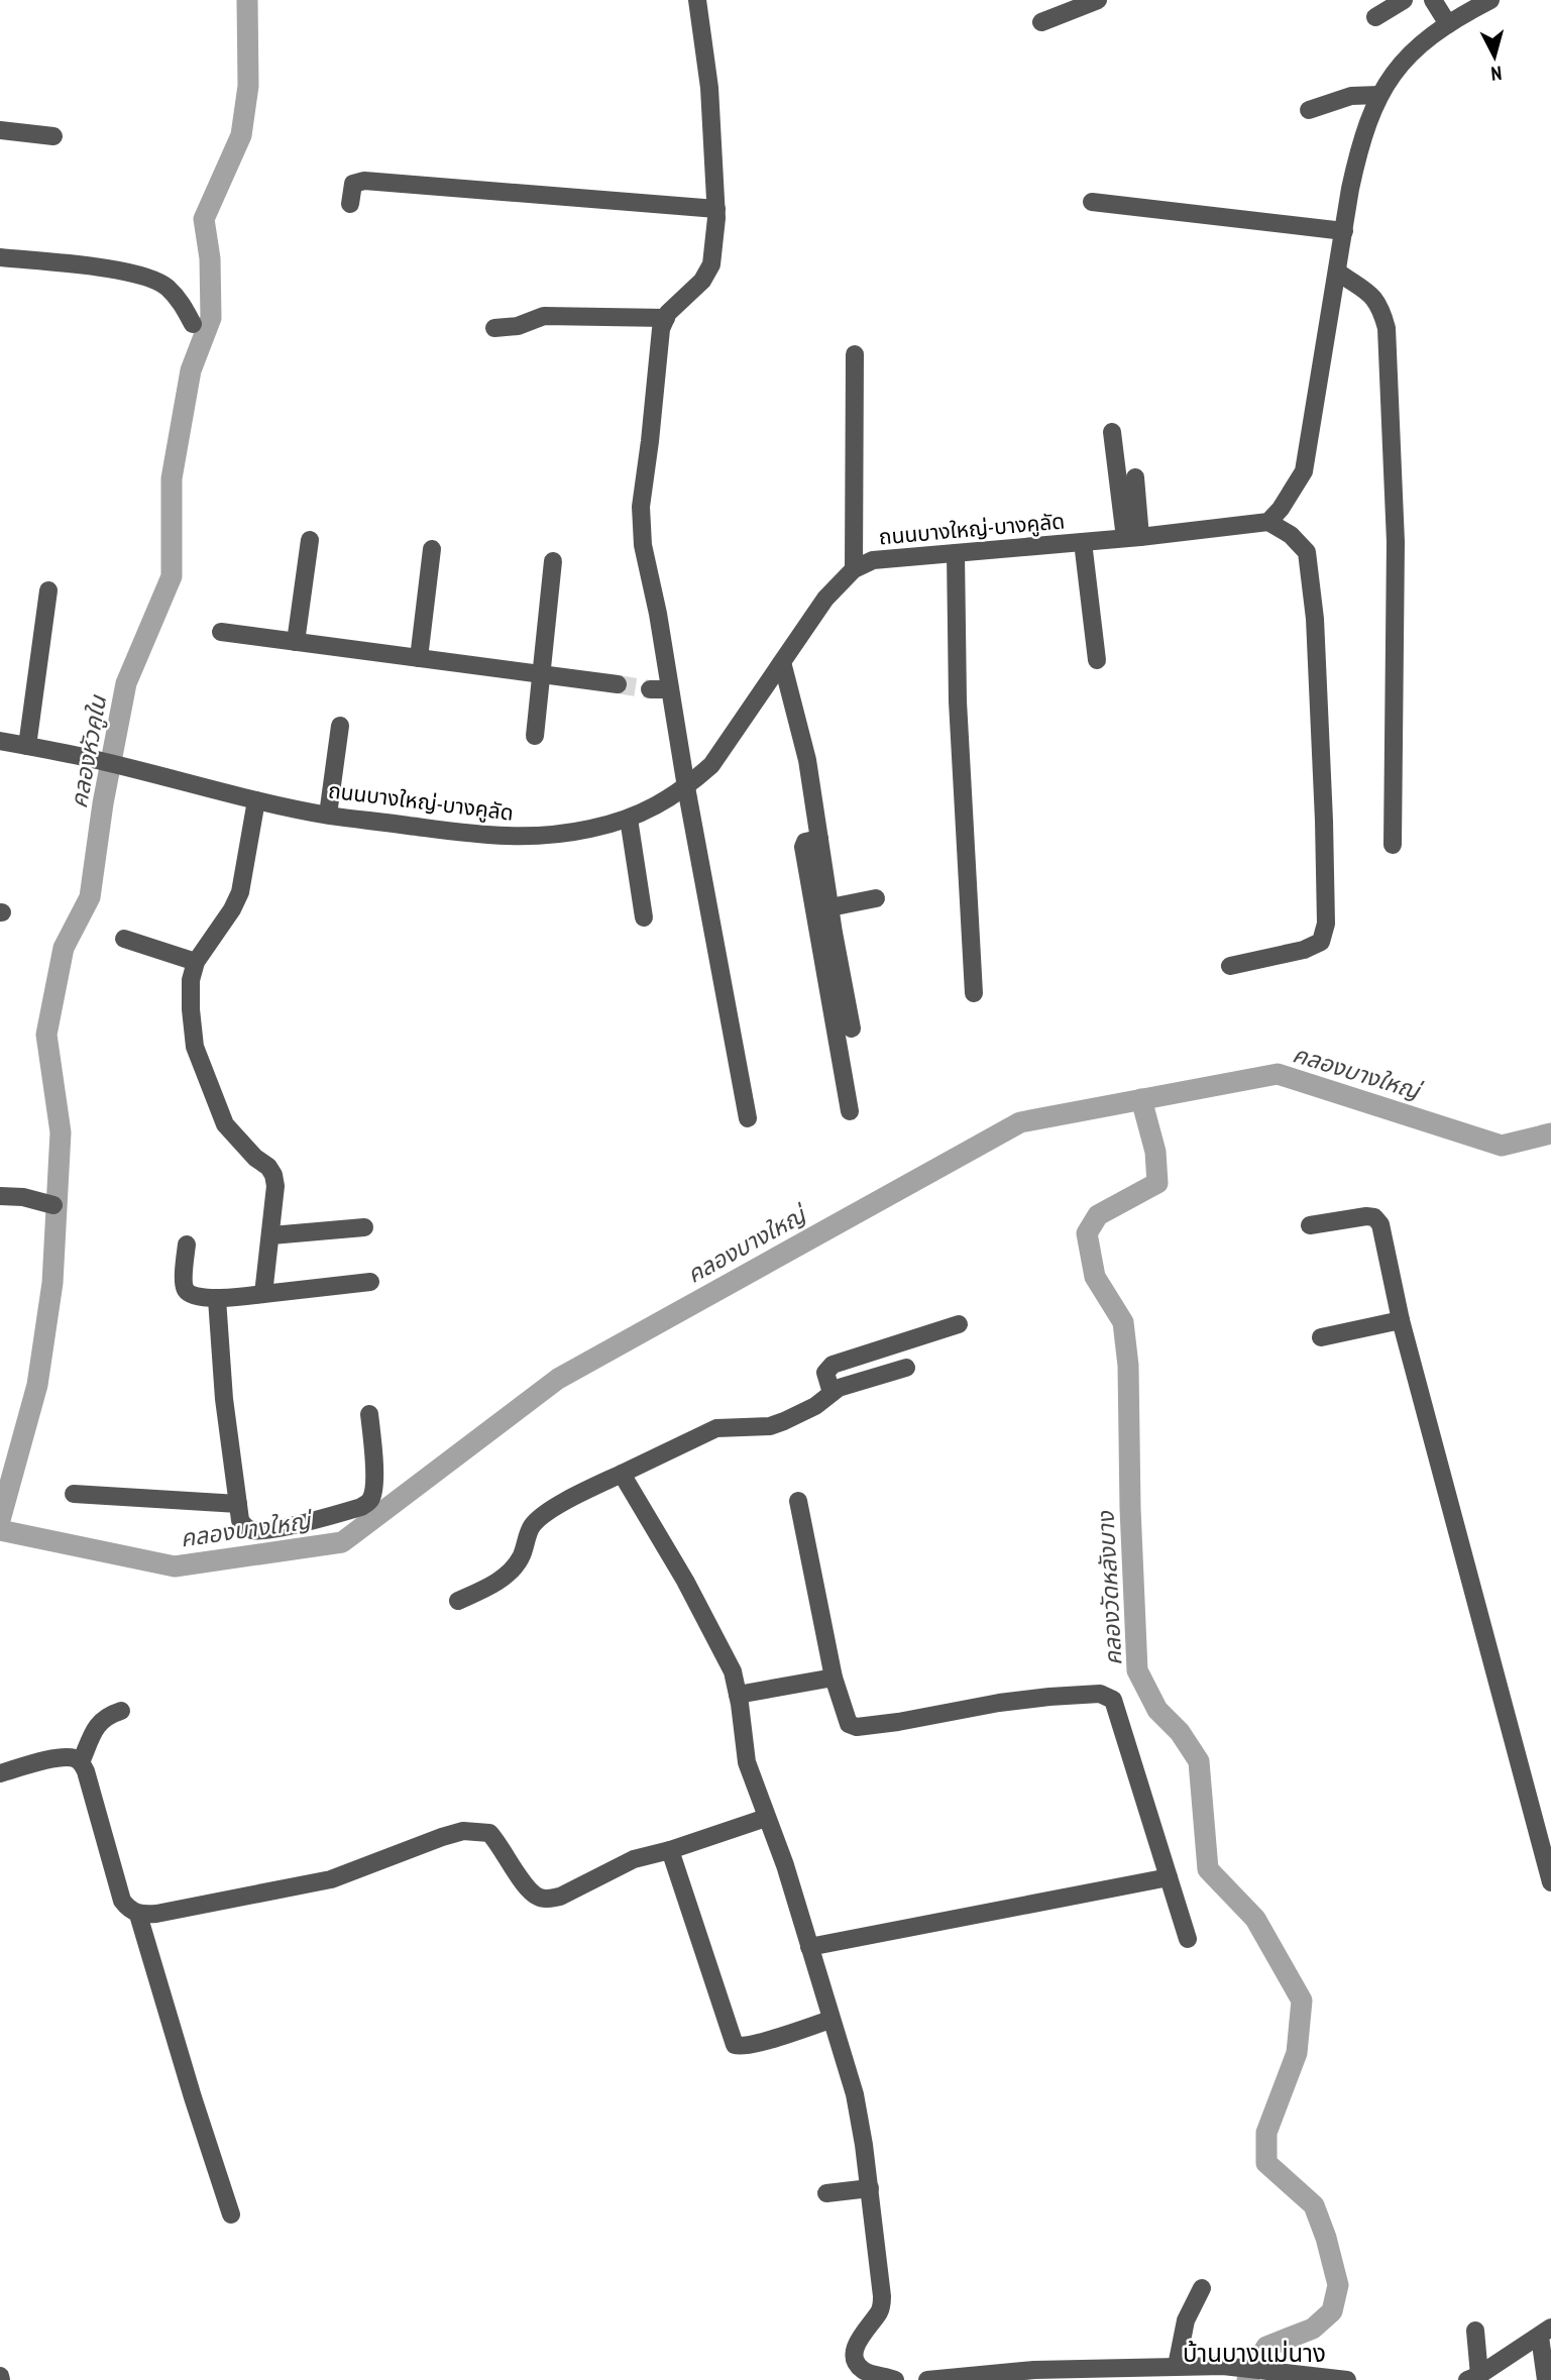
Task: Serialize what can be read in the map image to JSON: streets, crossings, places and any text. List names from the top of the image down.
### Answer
{
  "streets": {
    "street": ["ถนนบางใหญ่-บางคูลัด"]
  },
  "districts": ["บ้านบางแม่นาง"],
  "water": ["คลองหัวคูใน", "คลองบางใหญ่", "คลองวัดหลังบาง"],
  "north": "bottom"
}
